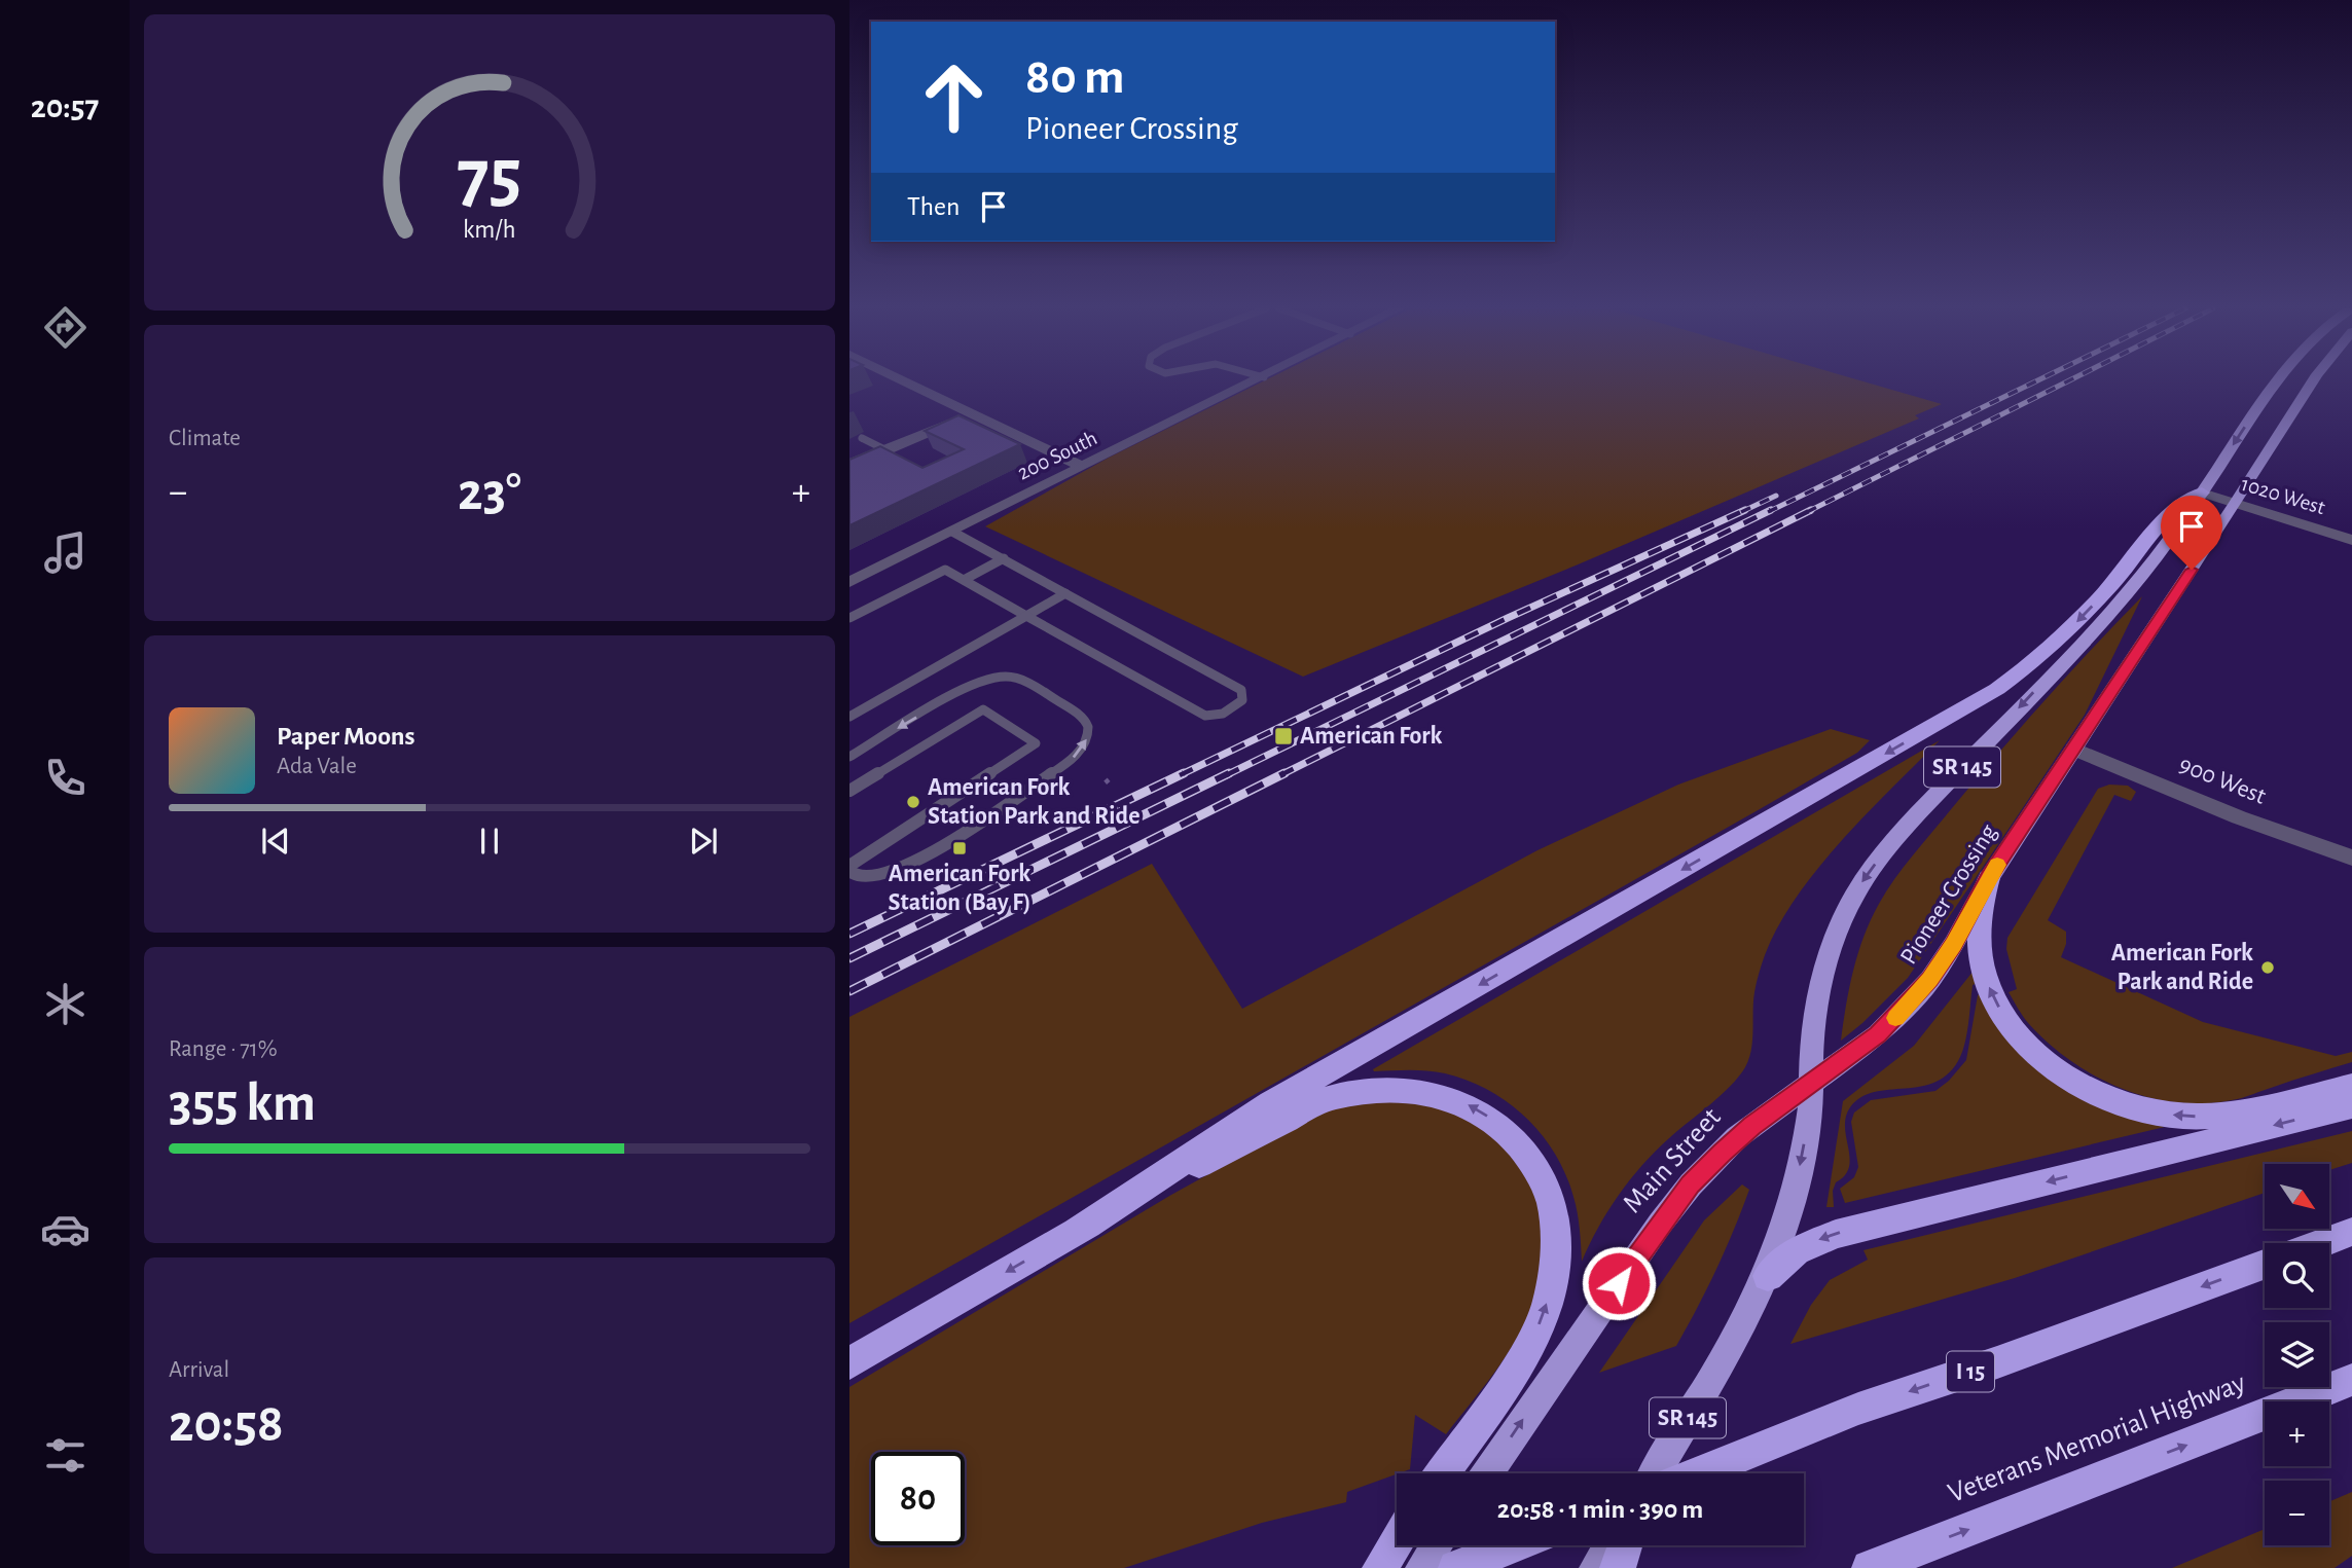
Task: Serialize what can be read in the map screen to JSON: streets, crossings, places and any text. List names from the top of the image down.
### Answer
{
  "streets": {
    "highway": [
      "SR 145",
      "Pioneer Crossing",
      "Main Street",
      "I 15",
      "Veterans Memorial Highway"
    ],
    "street": ["200 South", "1020 West", "900 West"]
  },
  "crossings": [
    ["1020 West", "SR 145"],
    ["1020 West", "Pioneer Crossing"],
    ["SR 145", "Pioneer Crossing"],
    ["SR 145", "Main Street"],
    ["900 West", "Pioneer Crossing"],
    ["Pioneer Crossing", "Main Street"]
  ],
  "places": {
    "transit": ["American Fork", "American Fork Station (Bay F)"],
    "other": ["American Fork Station Park and Ride", "American Fork Park and Ride"]
  },
  "north": "bottom right",
  "page": {
    "tabs": "20:57",
    "turn": ["80 m", "Pioneer Crossing"],
    "then": "Then",
    "tile": [
      "Climate",
      ["Range · 71%", "355 km"],
      ["Arrival", "20:58"]
    ],
    "heat": ["−", "23°", "+"],
    "song": ["Paper Moons", "Ada Vale"],
    "map_buttons": ["+", "−"],
    "limit": "80",
    "trip": "20:58 · 1 min · 390 m",
    "gauge": ["75", "km/h"]
  }
}
